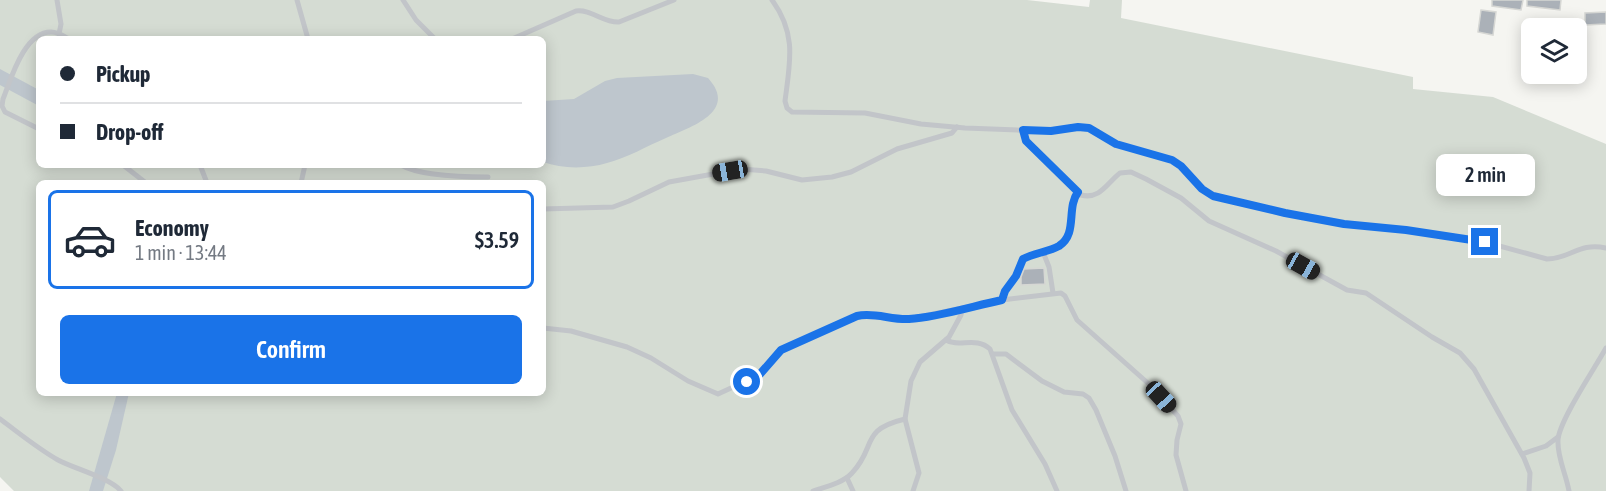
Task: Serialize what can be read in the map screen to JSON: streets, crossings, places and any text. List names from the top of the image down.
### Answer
{
  "page": {
    "banner": ["Pickup", "Drop-off"],
    "bubble": "2 min",
    "list": [
      {
        "name": "Economy",
        "note": "1 min · 13:44",
        "value": "$3.59"
      }
    ],
    "buttons": "Confirm"
  }
}
